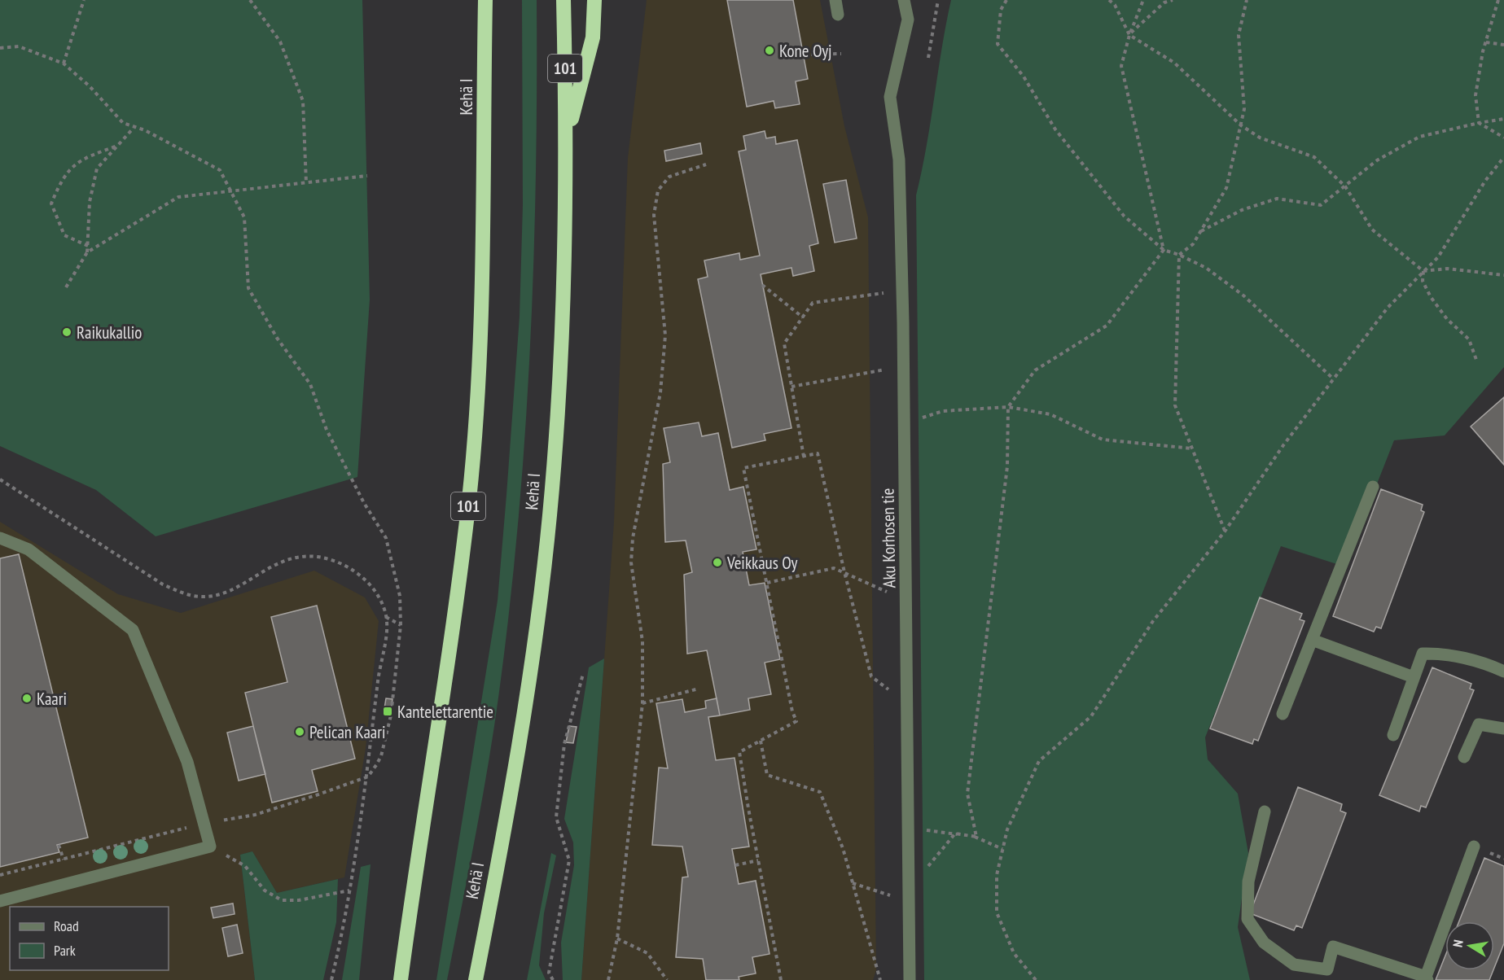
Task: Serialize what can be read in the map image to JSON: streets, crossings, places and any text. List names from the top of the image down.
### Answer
{
  "streets": {
    "highway": ["101", "Kehä I"],
    "street": ["Aku Korhosen tie"]
  },
  "places": {
    "other": [
      "Kone Oyj",
      "Raikukallio",
      "Veikkaus Oy",
      "Kaari",
      "Pelican Kaari"
    ],
    "transit": ["Kantelettarentie"]
  },
  "legend": ["Road", "Park"],
  "north": "left"
}
